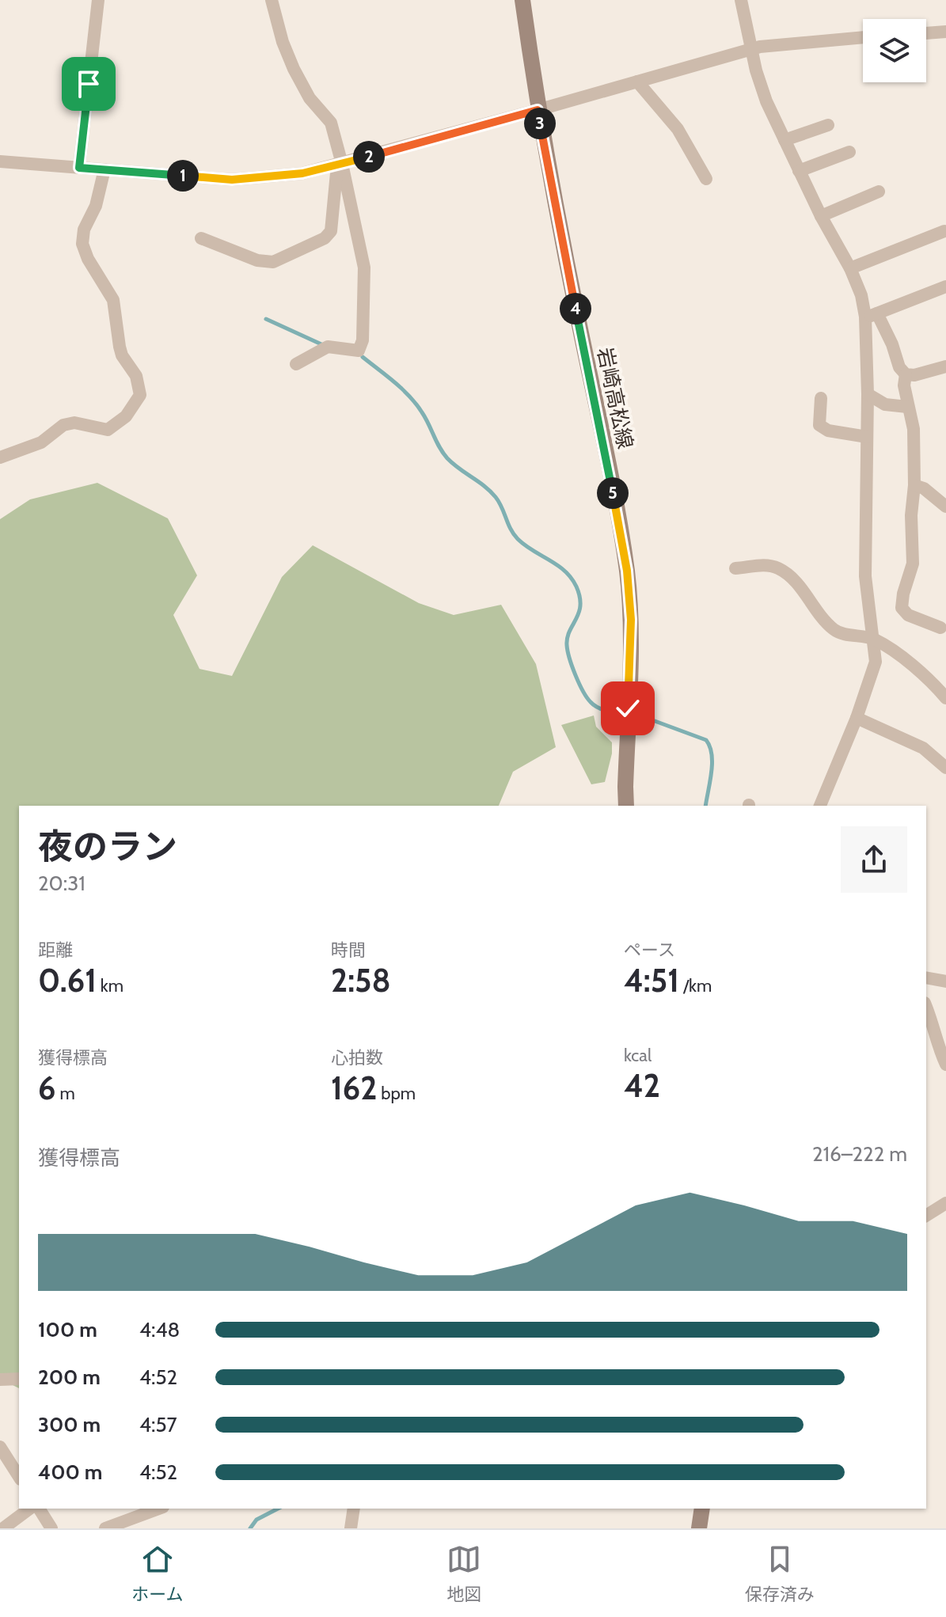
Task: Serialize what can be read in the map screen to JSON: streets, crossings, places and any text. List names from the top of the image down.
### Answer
{
  "streets": {
    "main road": ["岩崎高松線"]
  },
  "page": {
    "pins": [
      "3",
      "2",
      "1",
      "4",
      "5"
    ],
    "heading": ["夜のラン", "20:31"],
    "stats": [
      ["距離", "0.61 km"],
      ["時間", "2:58"],
      ["ペース", "4:51 /km"],
      ["獲得標高", "6 m"],
      ["心拍数", "162 bpm"],
      ["kcal", "42"]
    ],
    "chart": ["獲得標高", "216–222 m"],
    "list": [
      {
        "name": "100 m",
        "note": "4:48"
      },
      {
        "name": "200 m",
        "note": "4:52"
      },
      {
        "name": "300 m",
        "note": "4:57"
      },
      {
        "name": "400 m",
        "note": "4:52"
      }
    ],
    "tabs": ["ホーム", "地図", "保存済み"]
  }
}
